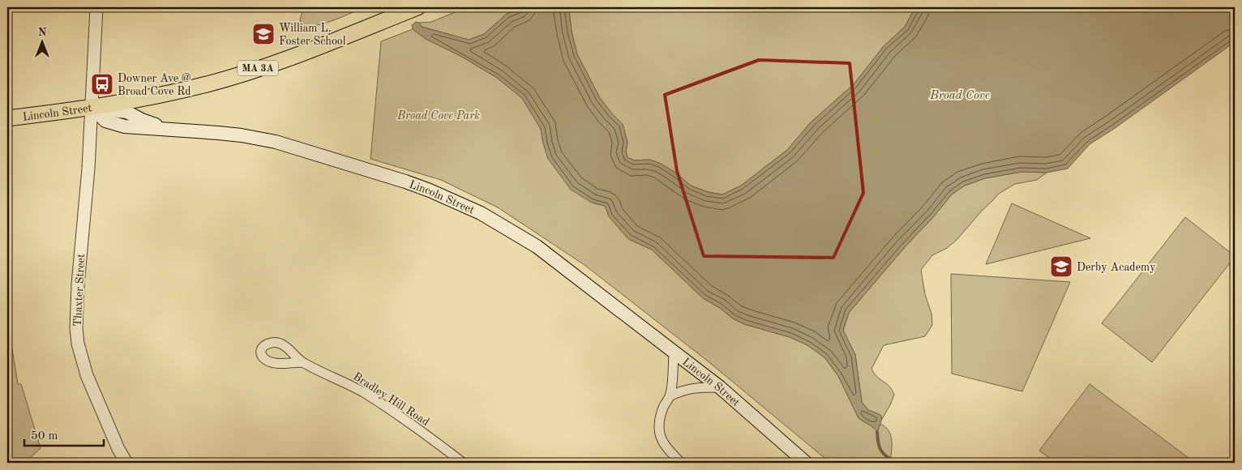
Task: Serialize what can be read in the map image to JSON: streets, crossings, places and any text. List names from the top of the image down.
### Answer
{
  "streets": {
    "main road": ["MA 3A", "Lincoln Street"],
    "street": ["Thaxter Street", "Bradley Hill Road"]
  },
  "crossings": [
    ["MA 3A", "Lincoln Street"],
    ["MA 3A", "Thaxter Street"],
    ["Lincoln Street", "Thaxter Street"]
  ],
  "water": ["Broad Cove"],
  "parks": ["Broad Cove Park"],
  "places": {
    "school or university": ["William L. Foster School", "Derby Academy"],
    "bus stop": ["Downer Ave @ Broad Cove Rd"]
  },
  "scale_bar": "50 m",
  "north": "top"
}
